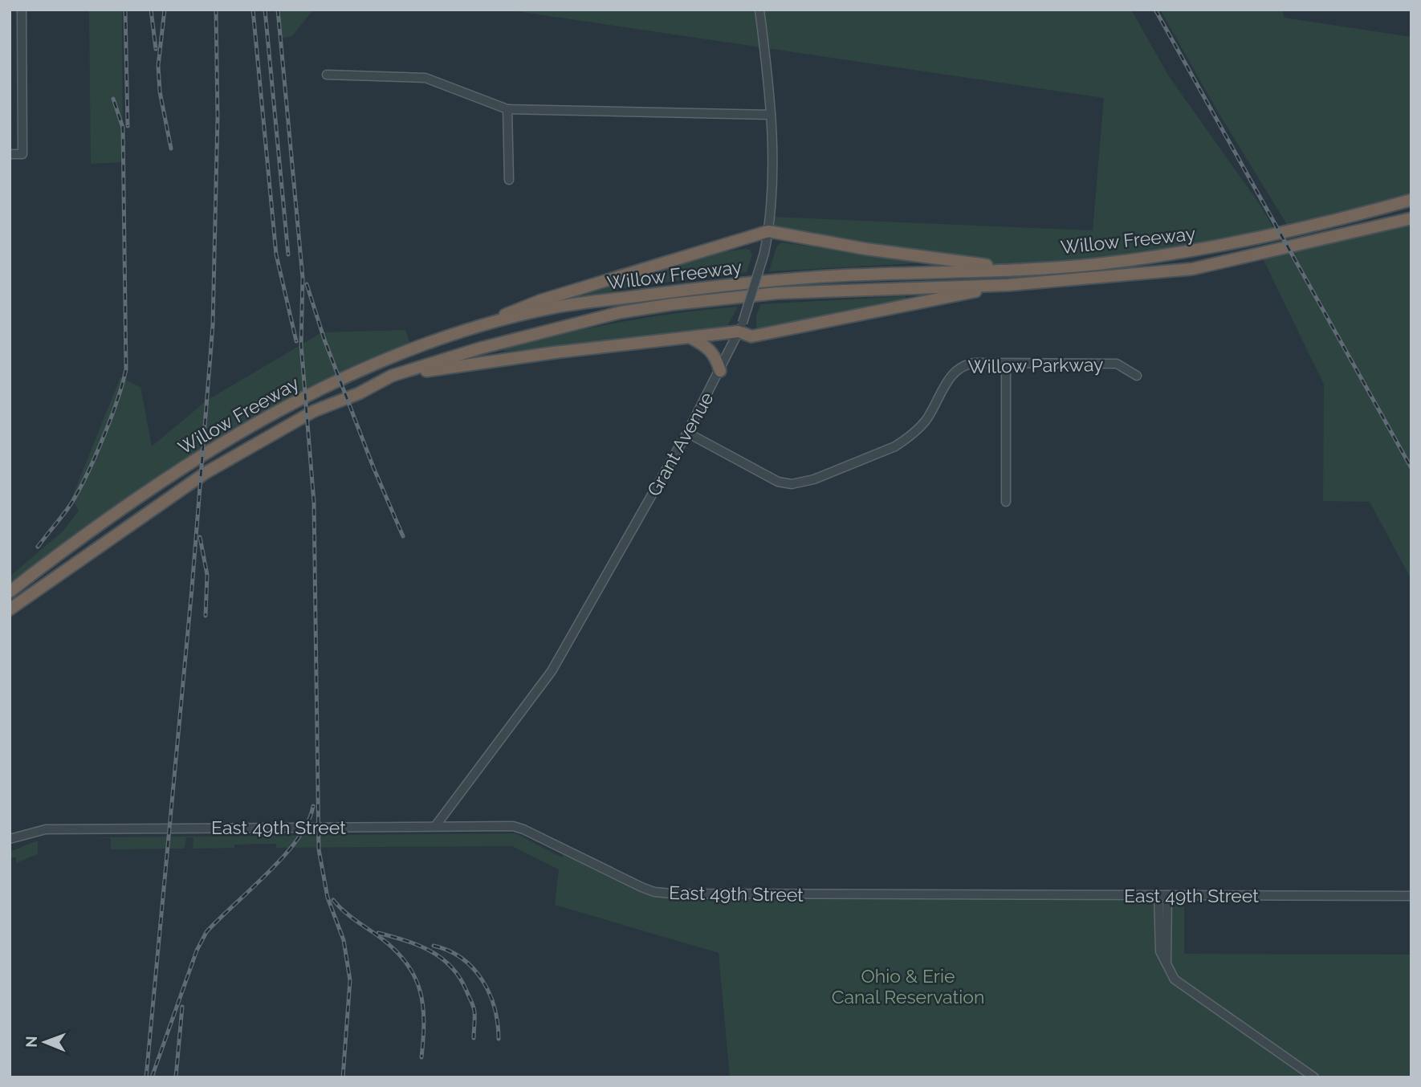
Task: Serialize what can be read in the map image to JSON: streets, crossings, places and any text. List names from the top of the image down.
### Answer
{
  "streets": {
    "highway": ["Willow Freeway"],
    "street": ["Willow Parkway", "Grant Avenue", "East 49th Street"]
  },
  "crossings": [
    ["Willow Parkway", "Grant Avenue"],
    ["Grant Avenue", "East 49th Street"]
  ],
  "parks": ["Ohio & Erie Canal Reservation"],
  "north": "left"
}
